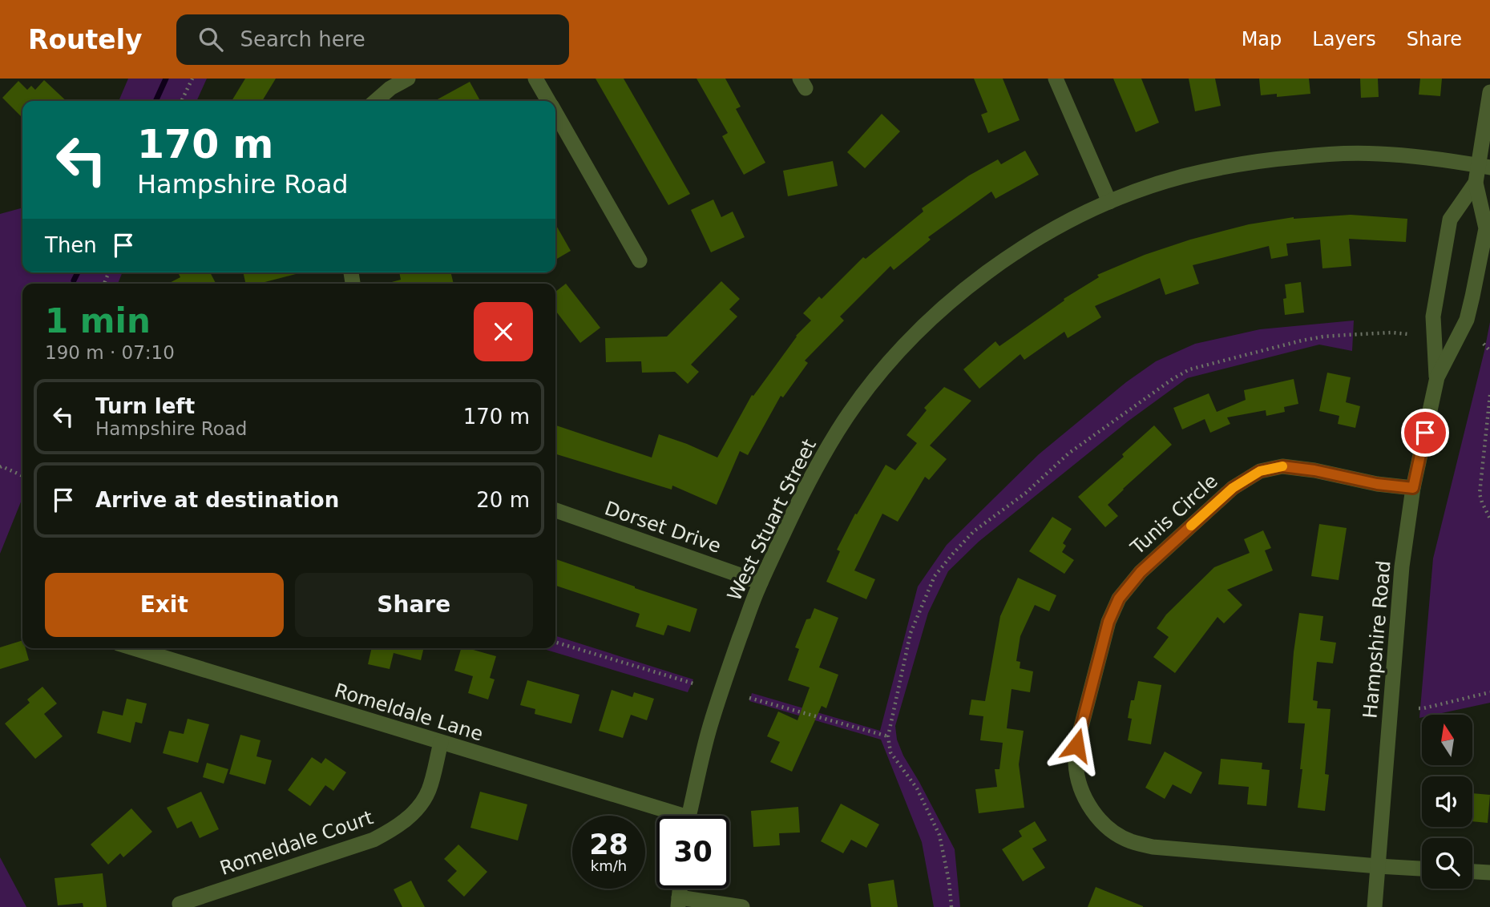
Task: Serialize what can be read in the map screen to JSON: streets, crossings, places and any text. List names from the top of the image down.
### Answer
{
  "streets": {
    "street": [
      "Tunis Circle",
      "West Stuart Street",
      "Dorset Drive",
      "Hampshire Road",
      "Romeldale Lane",
      "Romeldale Court"
    ]
  },
  "crossings": [
    ["Tunis Circle", "Hampshire Road"],
    ["West Stuart Street", "Dorset Drive"],
    ["West Stuart Street", "Hampshire Road"],
    ["Romeldale Lane", "Romeldale Court"]
  ],
  "north": "top",
  "page": {
    "header": "Routely",
    "search": "Search here",
    "nav": ["Map", "Layers", "Share"],
    "turn": ["170 m", "Hampshire Road"],
    "then": "Then",
    "heading": ["1 min", "190 m · 07:10"],
    "list": [
      {
        "name": "Turn left",
        "note": "Hampshire Road",
        "value": "170 m"
      },
      {
        "name": "Arrive at destination",
        "value": "20 m"
      }
    ],
    "buttons": ["Exit", "Share"],
    "speed": "28 km/h",
    "limit": "30"
  }
}
